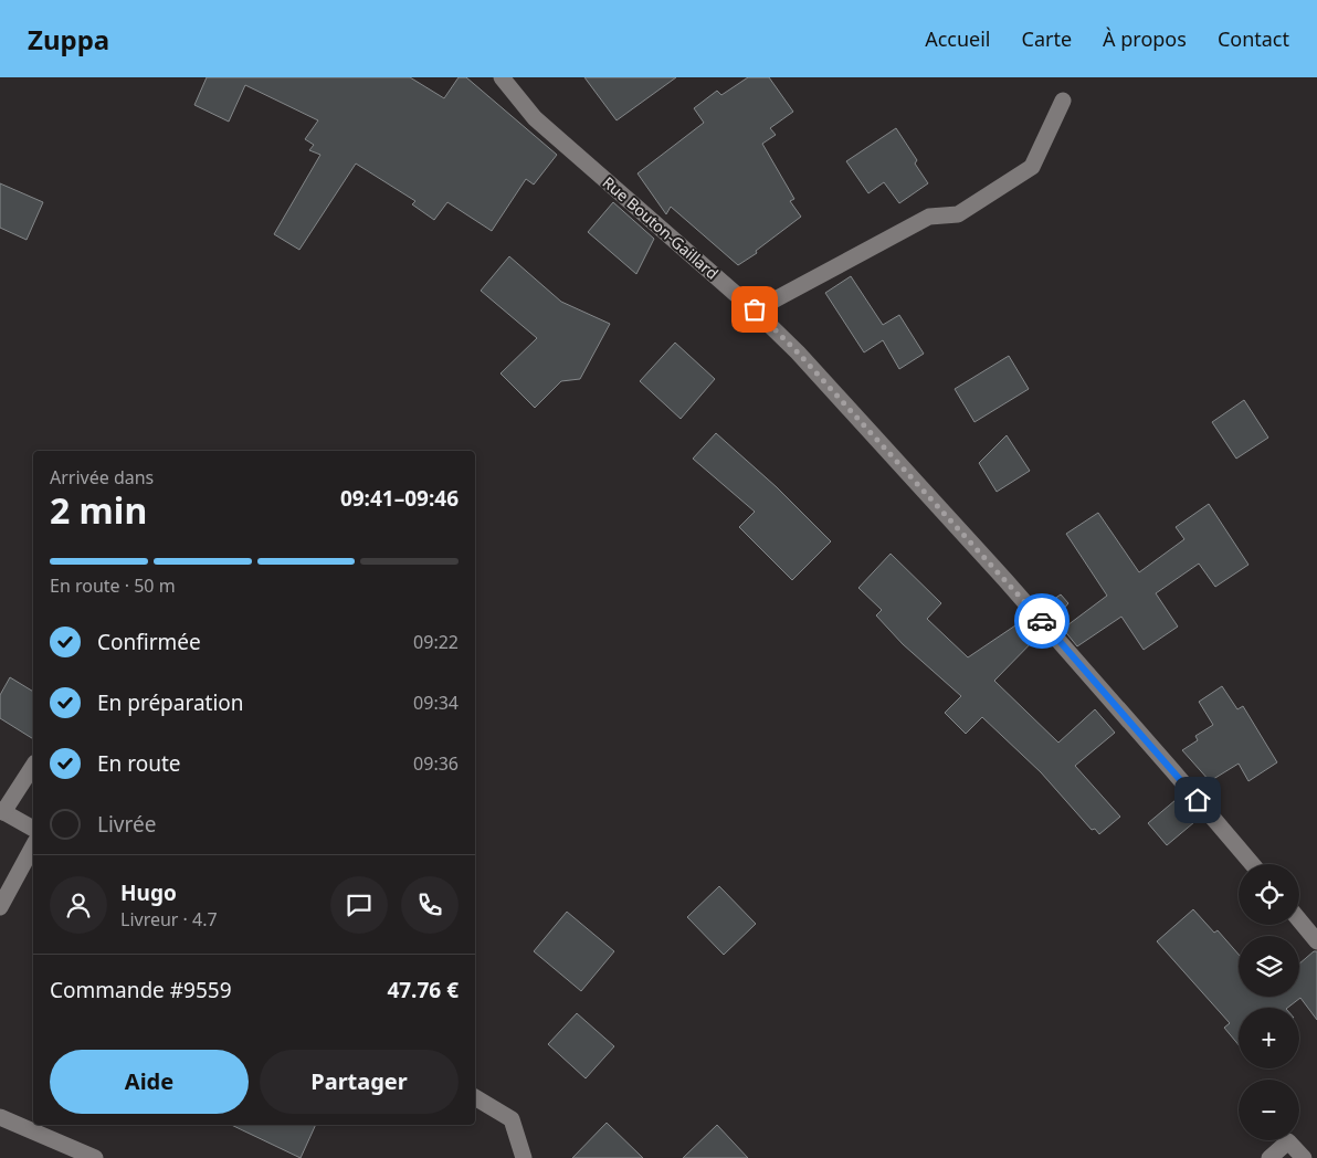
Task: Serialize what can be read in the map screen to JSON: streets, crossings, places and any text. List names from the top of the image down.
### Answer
{
  "streets": {
    "street": ["Rue Bouton-Gaillard"]
  },
  "page": {
    "header": "Zuppa",
    "nav": [
      "Accueil",
      "Carte",
      "À propos",
      "Contact"
    ],
    "heading": ["2 min", "Arrivée dans", "09:41–09:46"],
    "panel": [
      "Hugo",
      "Livreur · 4.7",
      "Commande #9559",
      "47.76 €"
    ],
    "bar": "En route · 50 m",
    "list": [
      ["Confirmée", "09:22"],
      ["En préparation", "09:34"],
      ["En route", "09:36"],
      "Livrée"
    ],
    "map_buttons": ["+", "−"],
    "buttons": ["Aide", "Partager"]
  }
}
